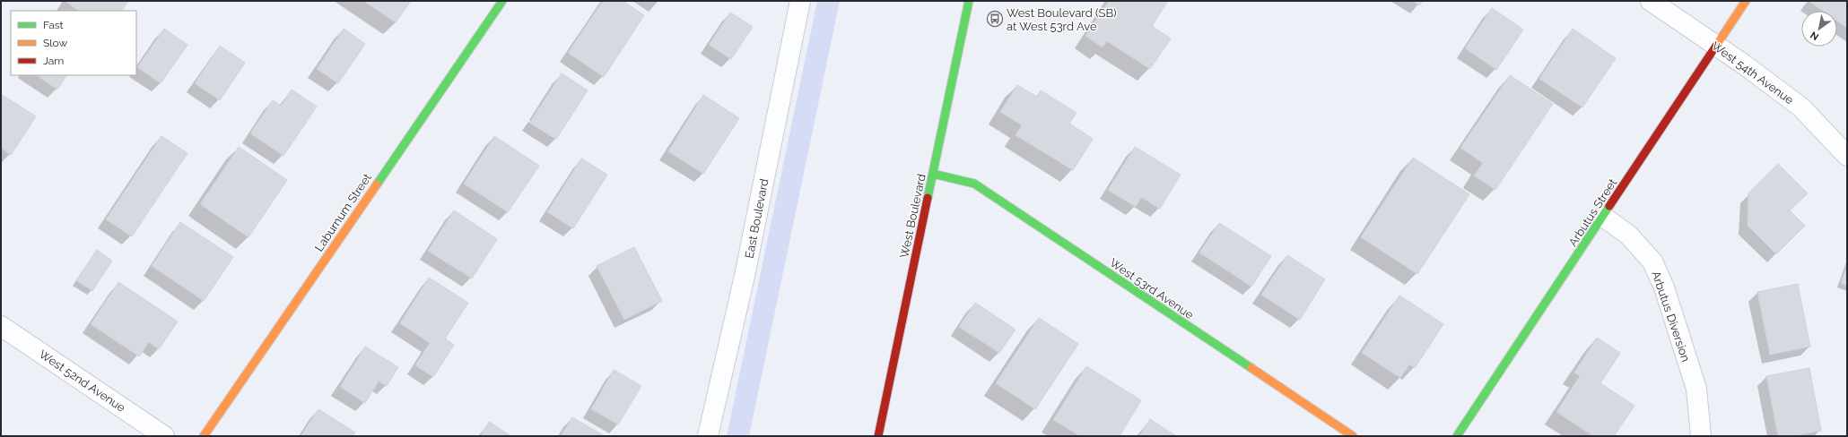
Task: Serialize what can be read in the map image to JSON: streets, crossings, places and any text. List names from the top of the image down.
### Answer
{
  "streets": {
    "street": [
      "West 54th Avenue",
      "Laburnum Street",
      "Arbutus Street",
      "West Boulevard",
      "East Boulevard",
      "West 53rd Avenue",
      "Arbutus Diversion",
      "West 52nd Avenue"
    ]
  },
  "crossings": [
    ["West 54th Avenue", "Arbutus Street"],
    ["Arbutus Street", "Arbutus Diversion"],
    ["West Boulevard", "West 53rd Avenue"]
  ],
  "places": {
    "bus stop": ["West Boulevard (SB) at West 53rd Ave"]
  },
  "legend": ["Fast", "Slow", "Jam"],
  "north": "bottom left"
}
